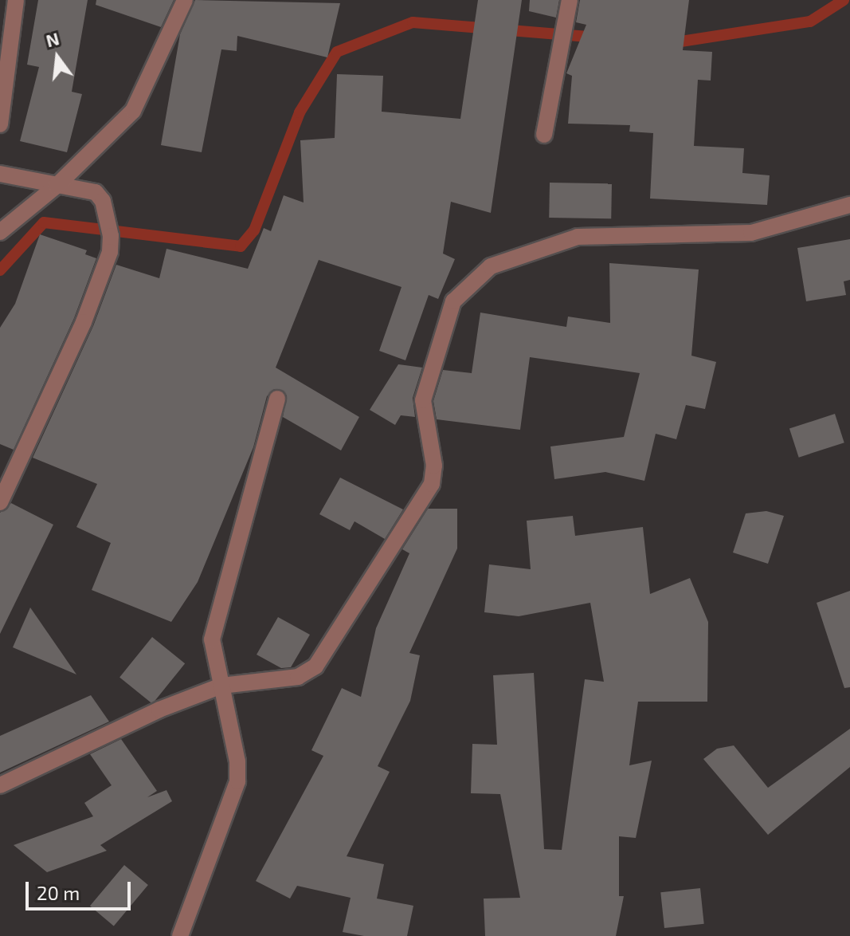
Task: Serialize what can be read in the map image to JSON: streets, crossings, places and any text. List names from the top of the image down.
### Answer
{
  "scale_bar": "20 m",
  "north": "top"
}
